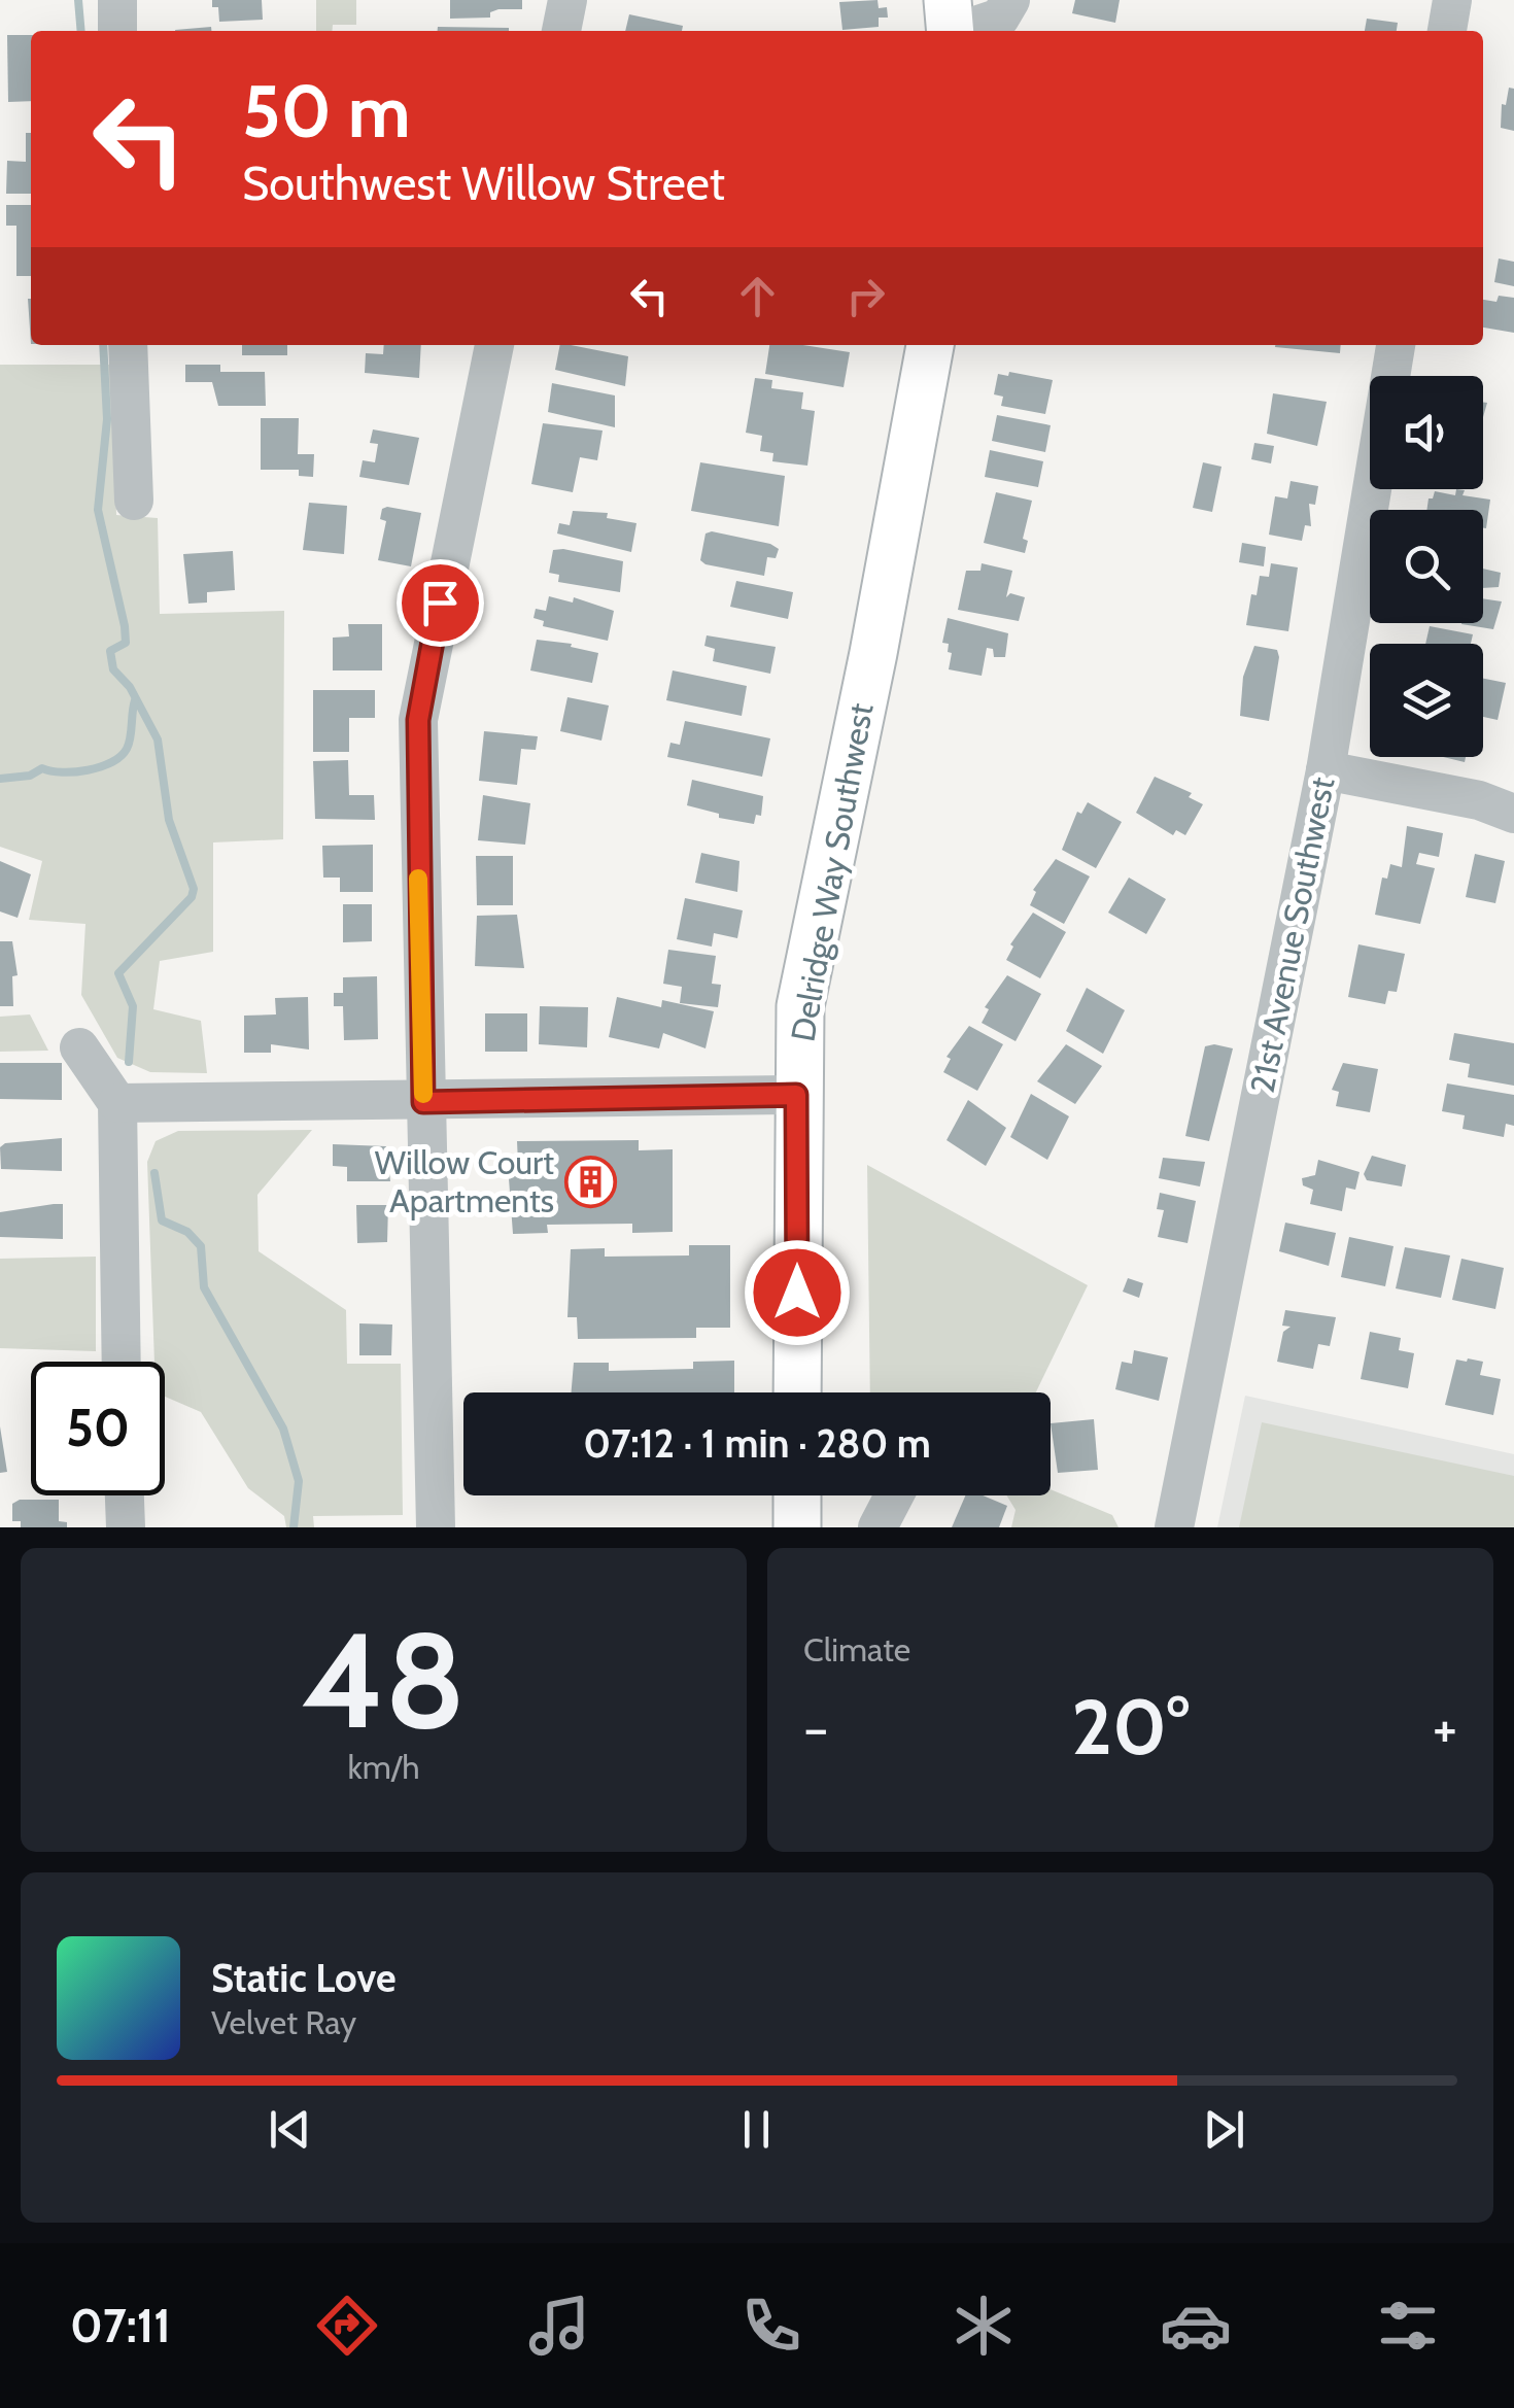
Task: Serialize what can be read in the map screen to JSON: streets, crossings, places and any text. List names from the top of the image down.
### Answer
{
  "streets": {
    "main road": ["Delridge Way Southwest"],
    "street": ["21st Avenue Southwest"]
  },
  "places": {
    "building": ["Willow Court Apartments"]
  },
  "page": {
    "turn": ["50 m", "Southwest Willow Street"],
    "limit": "50",
    "trip": "07:12 · 1 min · 280 m",
    "tile": [
      ["48", "km/h"],
      "Climate"
    ],
    "heat": ["−", "20°", "+"],
    "song": ["Static Love", "Velvet Ray"],
    "tabs": "07:11"
  }
}
